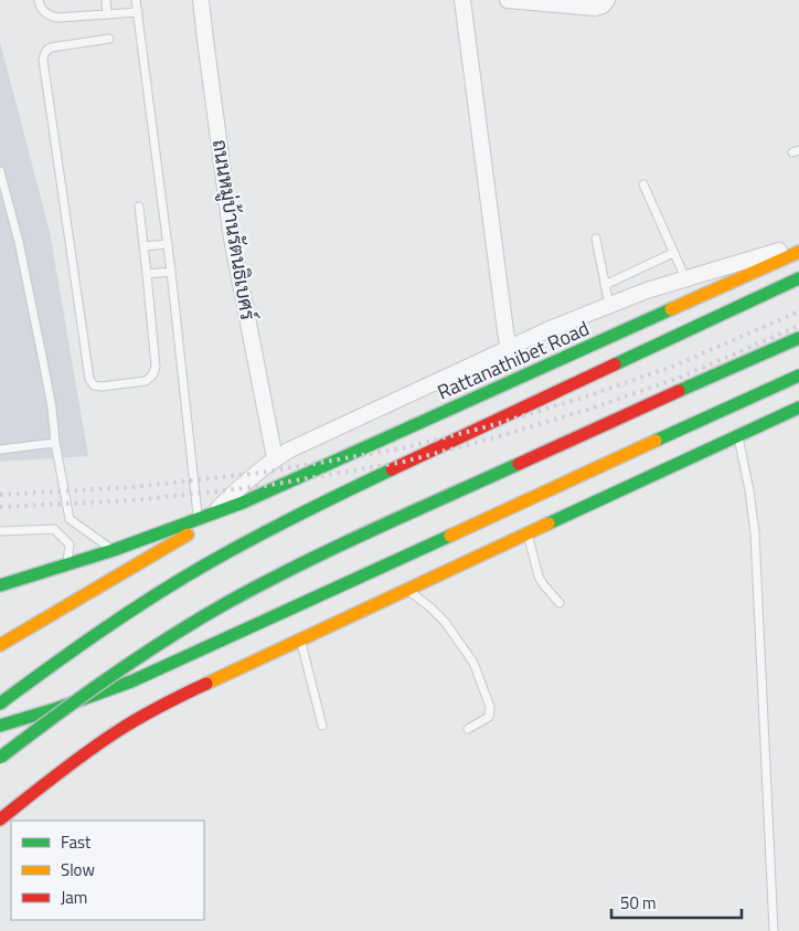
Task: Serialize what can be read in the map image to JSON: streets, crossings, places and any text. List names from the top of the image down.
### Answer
{
  "streets": {
    "main road": ["Rattanathibet Road"],
    "street": ["ถนนหมู่บ้านรัตนธิเบศร์"]
  },
  "legend": ["Fast", "Slow", "Jam"],
  "scale_bar": "50 m"
}
